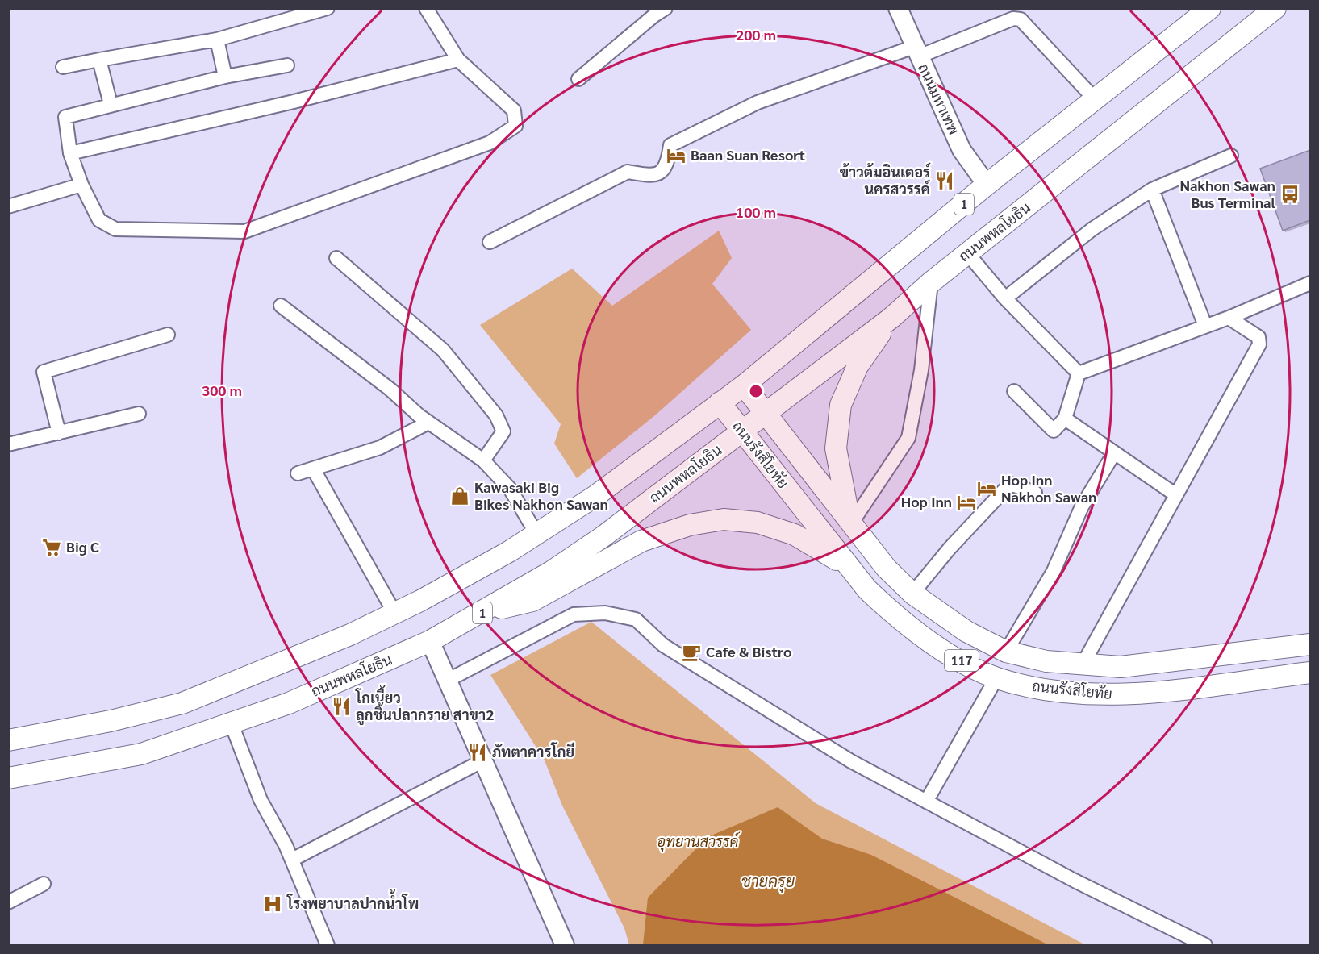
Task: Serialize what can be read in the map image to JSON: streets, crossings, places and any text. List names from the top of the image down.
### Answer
{
  "streets": {
    "main road": [
      "1",
      "ถนนพหลโยธิน",
      "ถนนรังสิโยทัย",
      "117"
    ],
    "street": ["ถนนมหาเทพ"]
  },
  "crossings": [
    ["ถนนมหาเทพ", "1"],
    ["1", "ถนนรังสิโยทัย"],
    ["ถนนพหลโยธิน", "ถนนรังสิโยทัย"]
  ],
  "water": ["ชายครุย"],
  "parks": ["อุทยานสวรรค์"],
  "places": {
    "hotel": ["Baan Suan Resort", "Hop Inn Nakhon Sawan", "Hop Inn"],
    "restaurant": ["ข้าวต้มอินเตอร์ นครสวรรค์", "โกเนี้ยว ลูกชิ้นปลากราย สาขา2", "ภัทตาคารโกยี"],
    "bus stop": ["Nakhon Sawan Bus Terminal"],
    "shop": ["Kawasaki Big Bikes Nakhon Sawan"],
    "supermarket": ["Big C"],
    "cafe": ["Cafe & Bistro"],
    "hospital": ["โรงพยาบาลปากน้ำโพ"]
  },
  "rings": ["200 m", "100 m", "300 m"]
}
